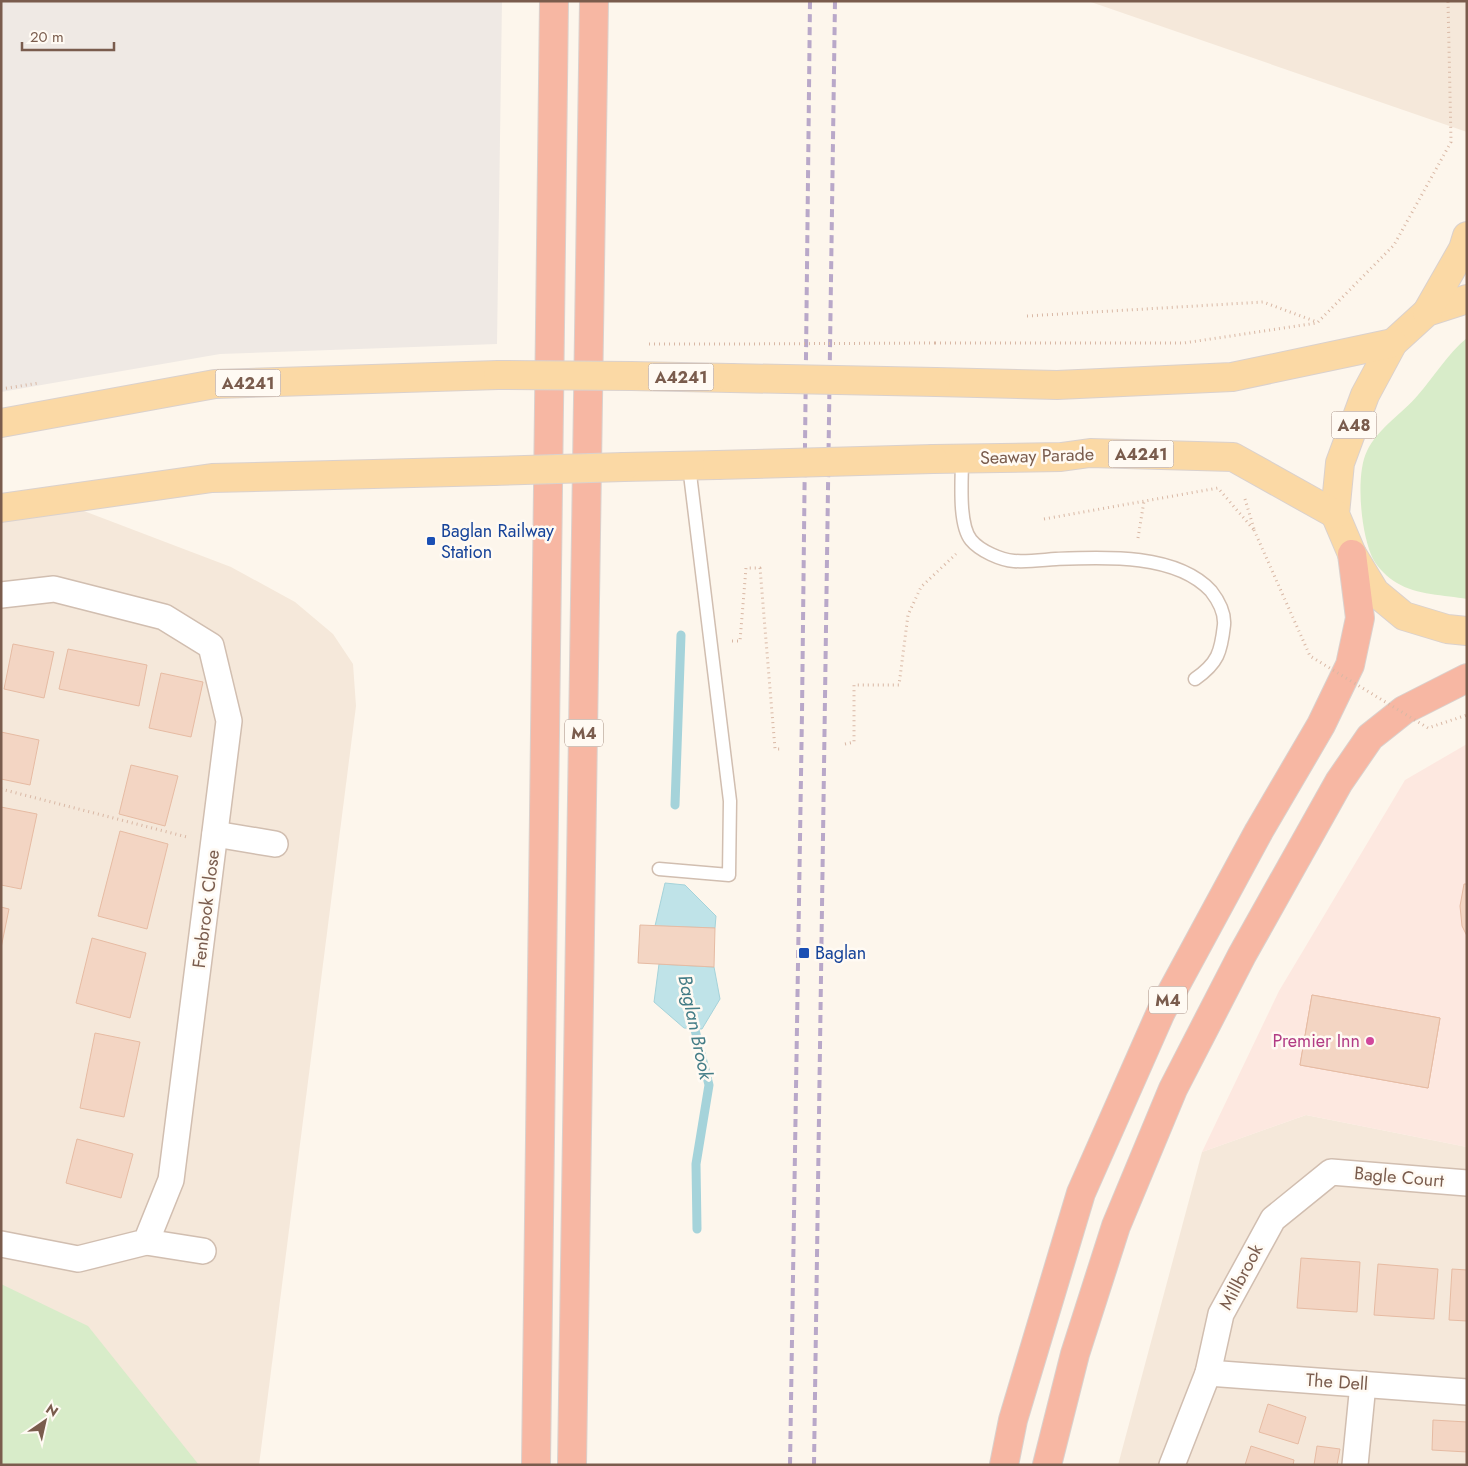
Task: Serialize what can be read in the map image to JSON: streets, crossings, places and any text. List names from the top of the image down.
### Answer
{
  "streets": {
    "highway": ["M4"],
    "main road": ["A4241", "A48", "Seaway Parade"],
    "street": [
      "Fenbrook Close",
      "Bagle Court",
      "Millbrook",
      "The Dell"
    ]
  },
  "crossings": [
    ["A4241", "A48"],
    ["A4241", "Seaway Parade"],
    ["A48", "Seaway Parade"],
    ["A48", "M4"],
    ["Bagle Court", "Millbrook"],
    ["Millbrook", "The Dell"]
  ],
  "water": ["Baglan Brook"],
  "places": {
    "transit": ["Baglan Railway Station", "Baglan"],
    "other": ["Premier Inn"]
  },
  "scale_bar": "20 m",
  "north": "top right"
}
